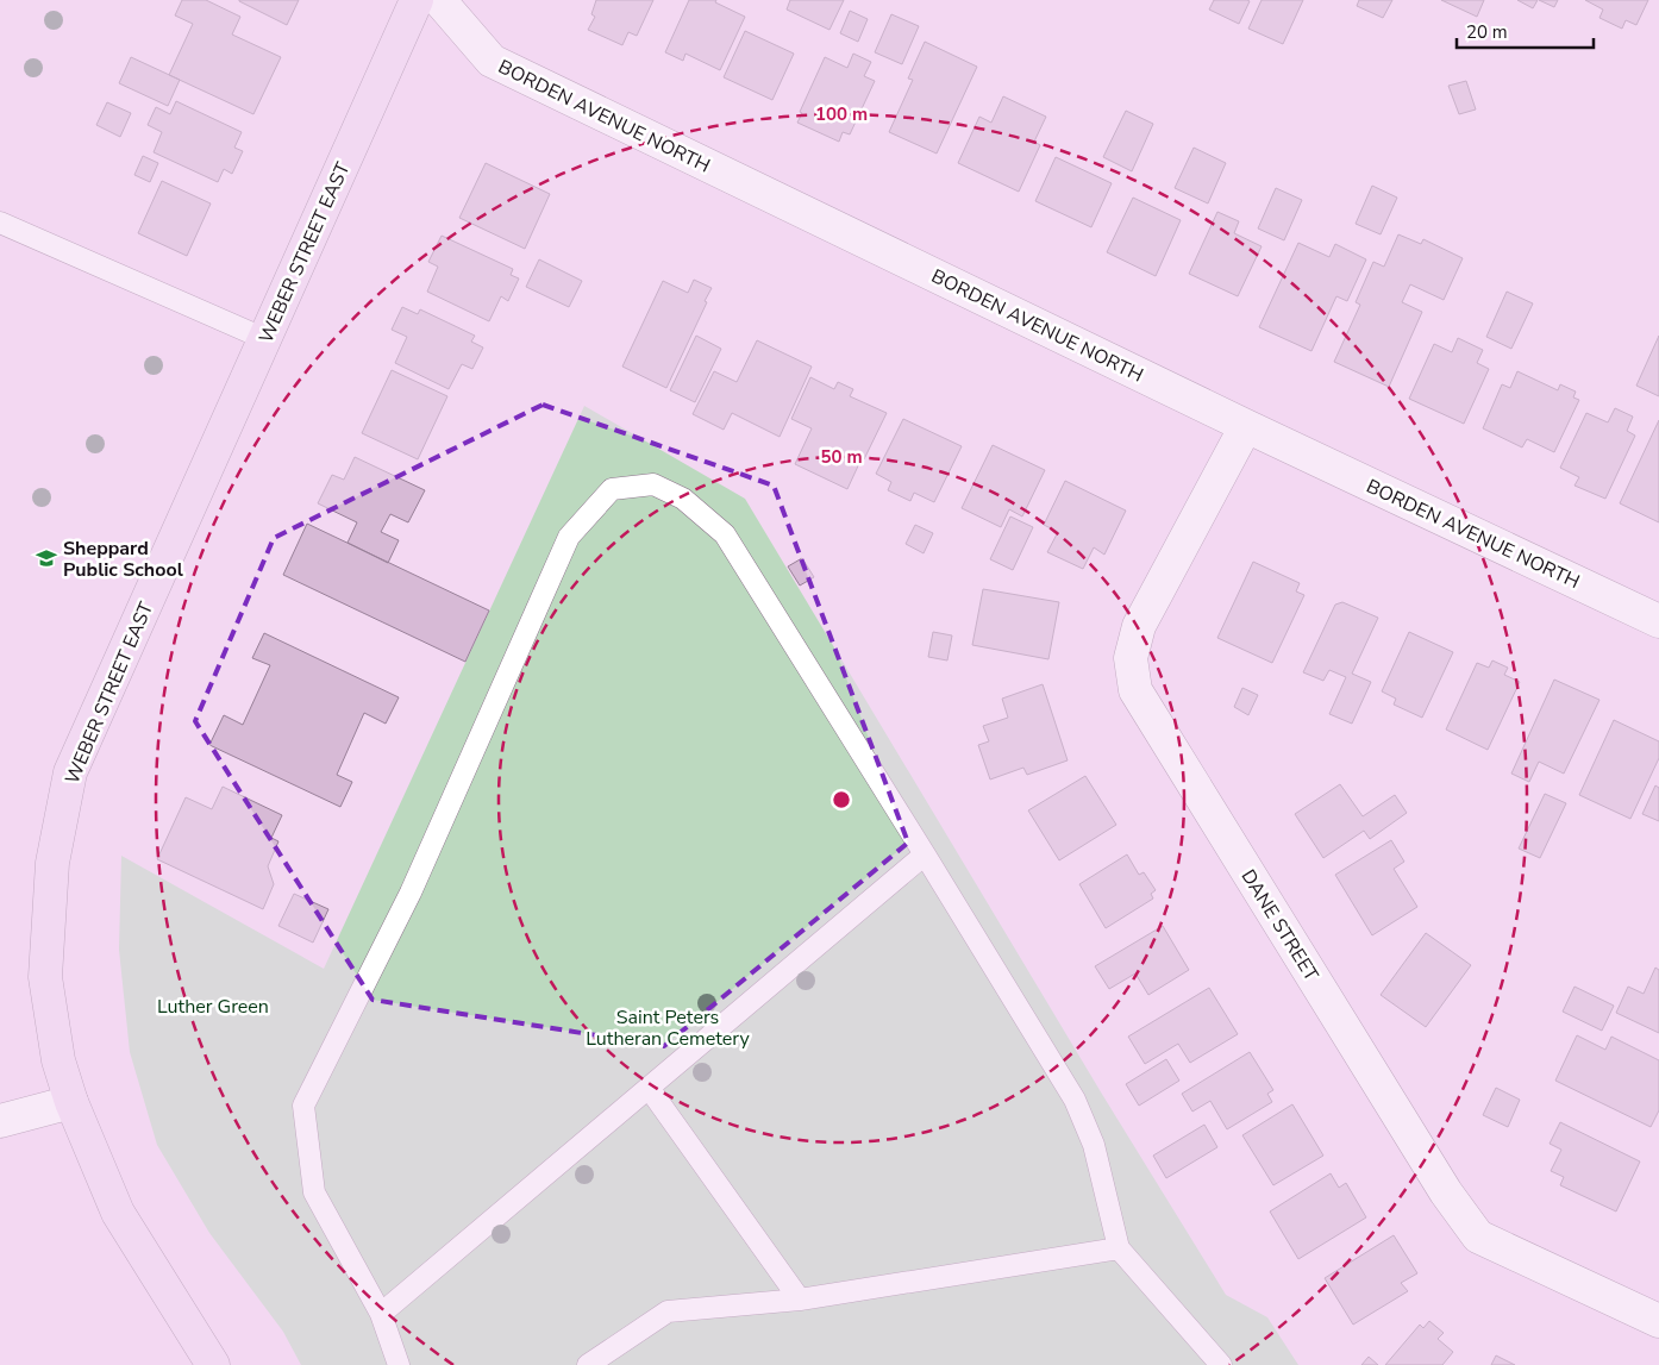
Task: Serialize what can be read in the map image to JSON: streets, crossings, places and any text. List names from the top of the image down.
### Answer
{
  "streets": {
    "main road": ["WEBER STREET EAST"],
    "street": ["BORDEN AVENUE NORTH", "DANE STREET"]
  },
  "crossings": [
    ["BORDEN AVENUE NORTH", "DANE STREET"]
  ],
  "parks": ["Luther Green", "Saint Peters Lutheran Cemetery"],
  "places": {
    "school or university": ["Sheppard Public School"]
  },
  "scale_bar": "20 m",
  "rings": ["100 m", "50 m"]
}
